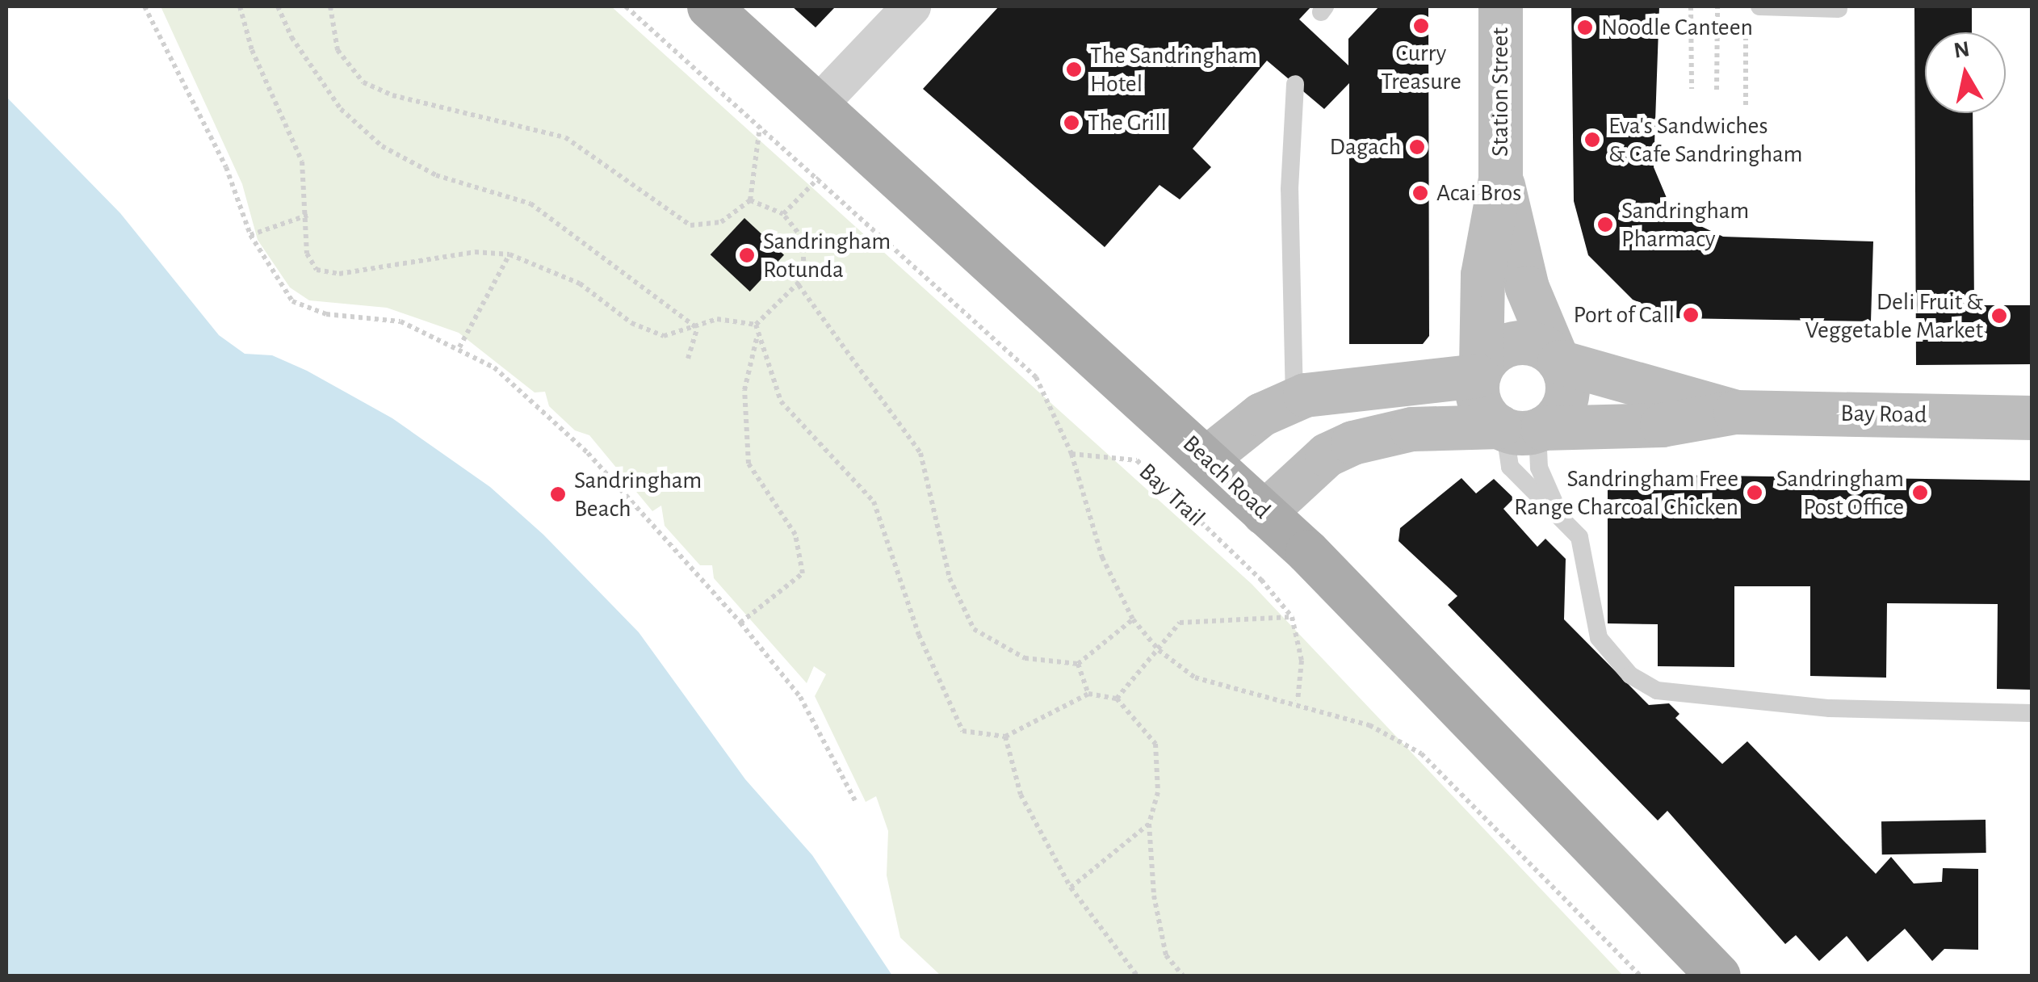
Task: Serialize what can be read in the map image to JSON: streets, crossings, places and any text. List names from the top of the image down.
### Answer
{
  "streets": {
    "main road": ["Station Street", "Bay Road", "Beach Road"],
    "path": ["Bay Trail"]
  },
  "crossings": [
    ["Station Street", "Bay Road"],
    ["Bay Road", "Beach Road"]
  ],
  "places": [
    "Curry Treasure",
    "Noodle Canteen",
    "The Sandringham Hotel",
    "The Grill",
    "Eva's Sandwiches & Cafe Sandringham",
    "Dagach",
    "Acai Bros",
    "Sandringham Pharmacy",
    "Sandringham Rotunda",
    "Port of Call",
    "Deli Fruit & Veggetable Market",
    "Sandringham Free Range Charcoal Chicken",
    "Sandringham Post Office",
    "Sandringham Beach"
  ],
  "north": "top"
}
